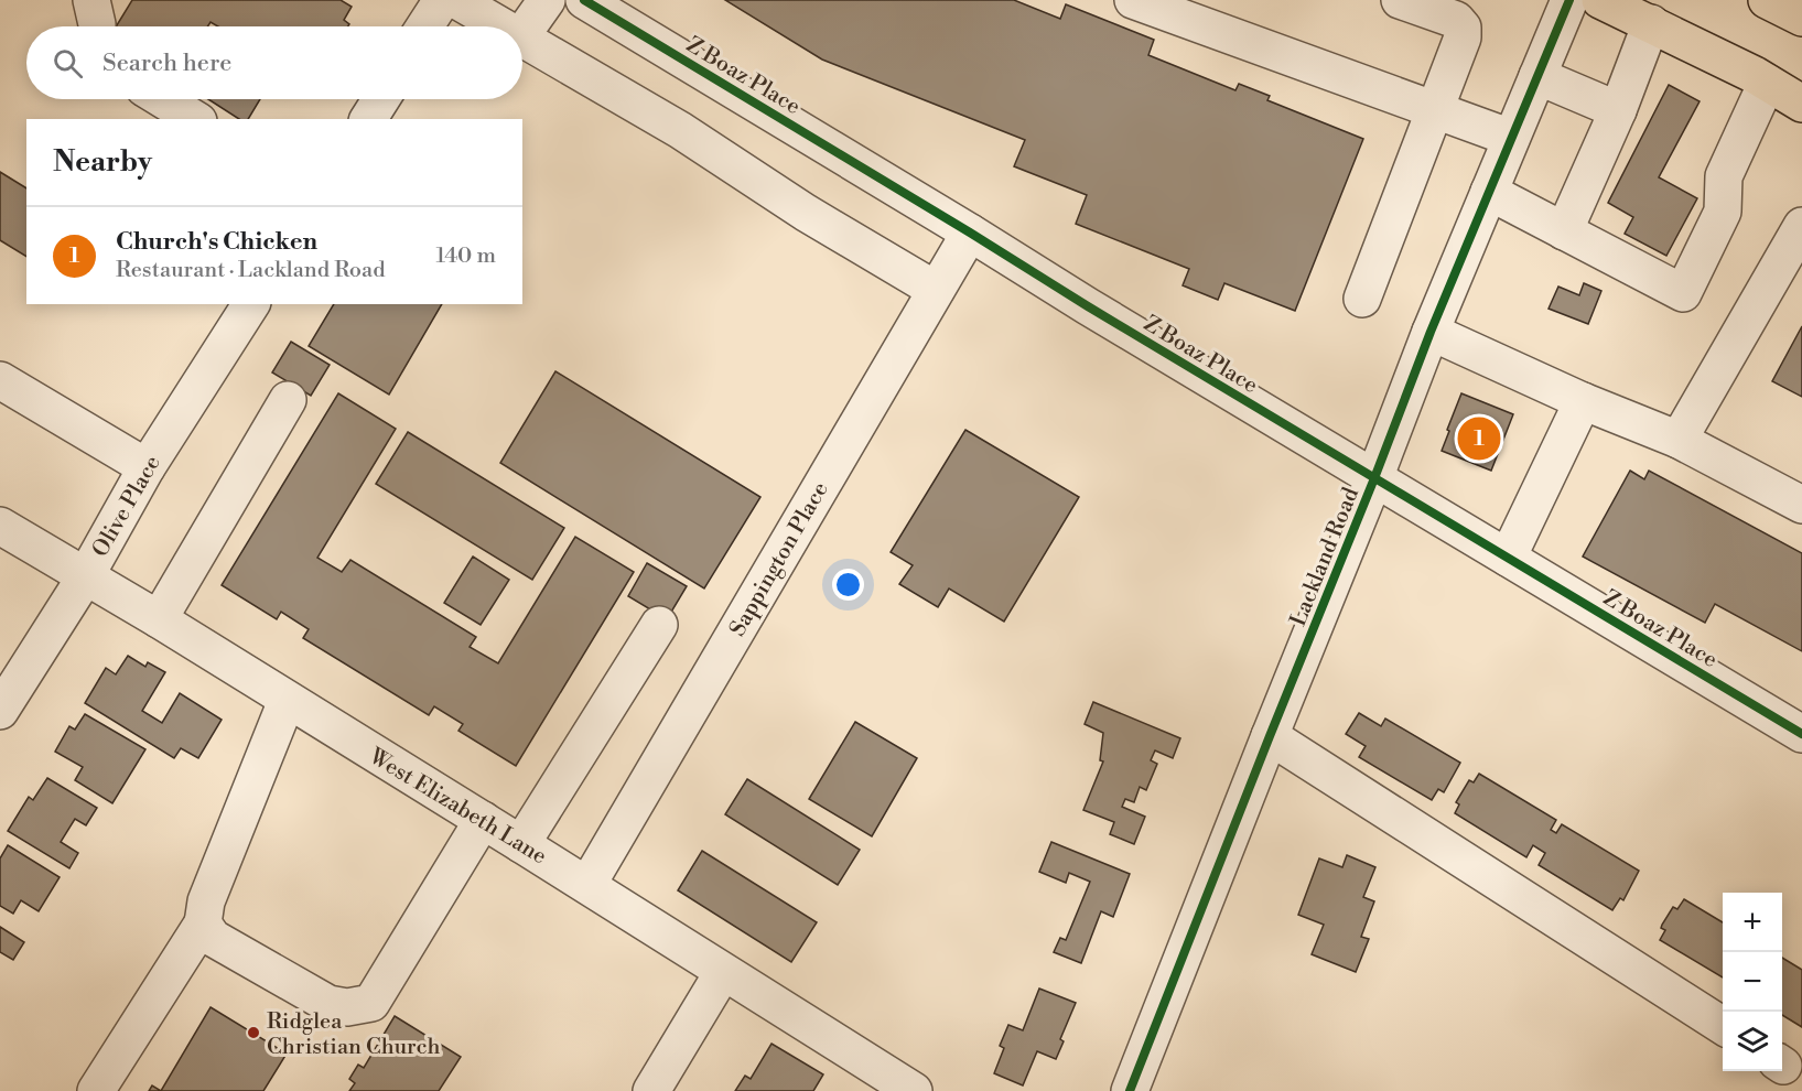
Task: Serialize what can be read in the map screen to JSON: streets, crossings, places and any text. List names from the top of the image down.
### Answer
{
  "streets": {
    "street": [
      "Z Boaz Place",
      "Olive Place",
      "Lackland Road",
      "Sappington Place",
      "West Elizabeth Lane"
    ]
  },
  "crossings": [
    ["Z Boaz Place", "Lackland Road"],
    ["Z Boaz Place", "Sappington Place"],
    ["Olive Place", "West Elizabeth Lane"],
    ["Sappington Place", "West Elizabeth Lane"]
  ],
  "places": ["Ridglea Christian Church"],
  "page": {
    "search": "Search here",
    "heading": "Nearby",
    "list": [
      {
        "mark": "1",
        "name": "Church's Chicken",
        "note": "Restaurant · Lackland Road",
        "value": "140 m"
      }
    ],
    "pins": "1",
    "map_buttons": ["+", "−"]
  }
}
